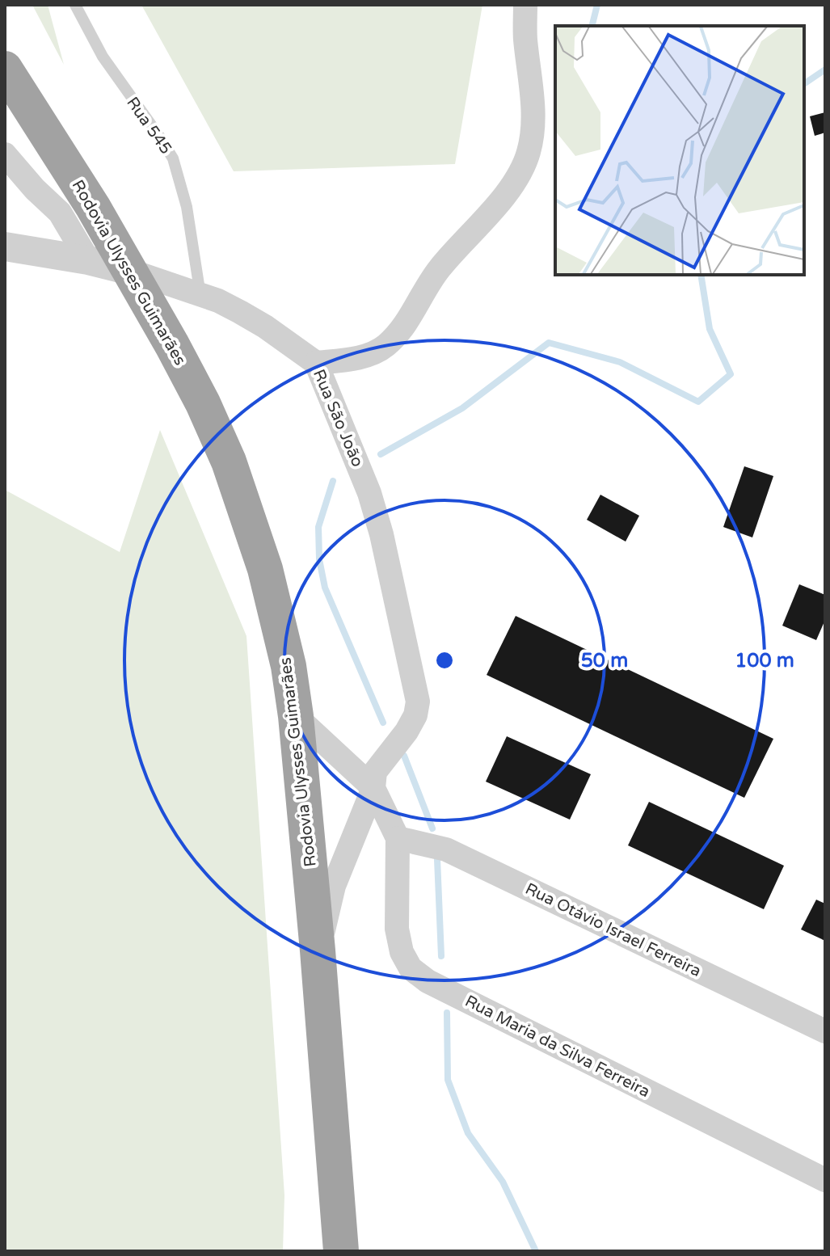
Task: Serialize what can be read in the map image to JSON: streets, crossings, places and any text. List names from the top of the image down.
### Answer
{
  "streets": {
    "highway": ["Rodovia Ulysses Guimarães"],
    "street": ["Rua São João", "Rua Otávio Israel Ferreira", "Rua Maria da Silva Ferreira"],
    "lane": ["Rua 545"]
  },
  "crossings": [
    ["Rua 545", "Rua São João"],
    ["Rodovia Ulysses Guimarães", "Rua São João"],
    ["Rua Otávio Israel Ferreira", "Rua Maria da Silva Ferreira"]
  ],
  "rings": ["50 m", "100 m"]
}
